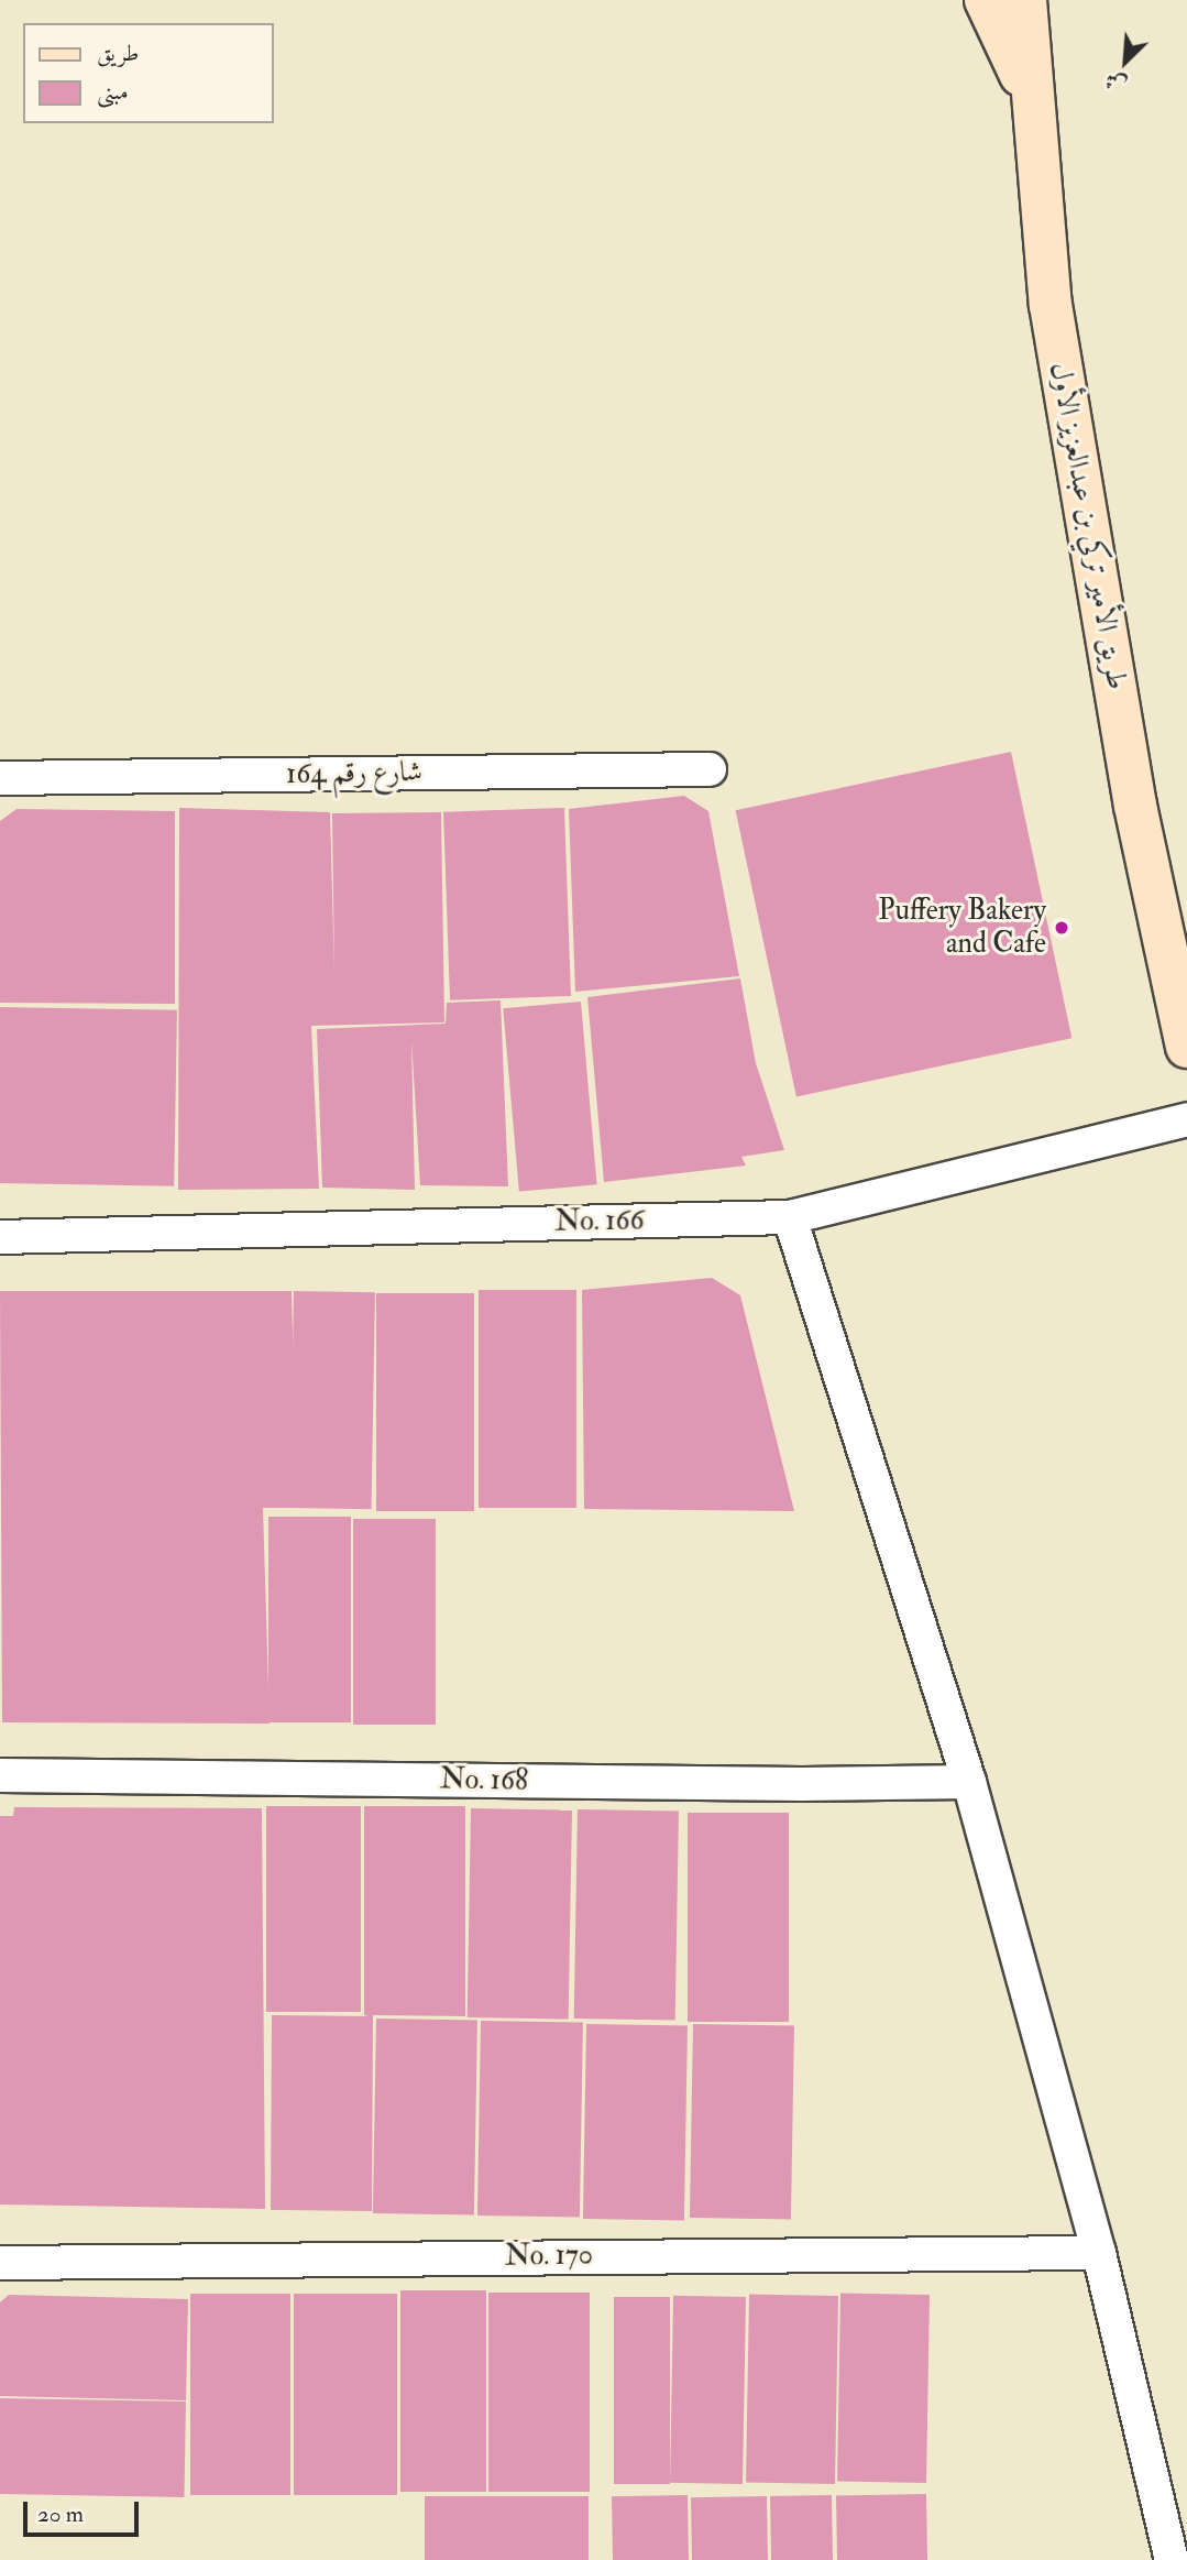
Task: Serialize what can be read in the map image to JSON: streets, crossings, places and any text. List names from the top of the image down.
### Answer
{
  "streets": {
    "main road": ["طريق الأمير تركي بن عبدالعزيز الأول"],
    "street": [
      "شارع رقم 164",
      "No. 166",
      "No. 168",
      "No. 170"
    ]
  },
  "places": ["Puffery Bakery and Cafe"],
  "legend": ["طريق", "مبنى"],
  "scale_bar": "20 m",
  "north": "bottom left"
}
